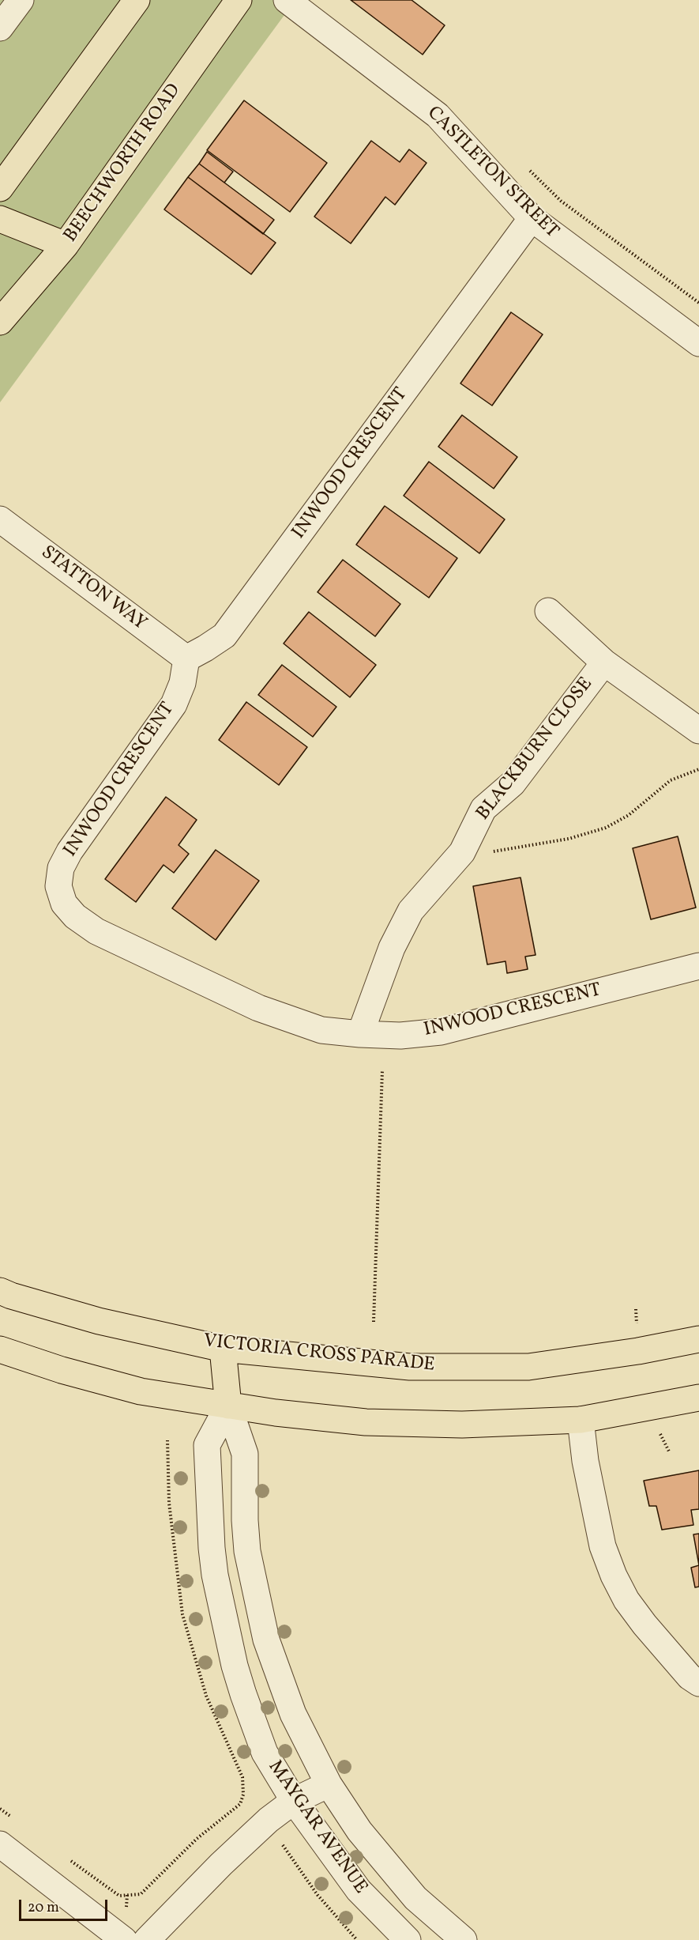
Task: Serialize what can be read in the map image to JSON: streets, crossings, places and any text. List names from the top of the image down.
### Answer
{
  "streets": {
    "main road": ["BEECHWORTH ROAD", "VICTORIA CROSS PARADE"],
    "street": [
      "CASTLETON STREET",
      "INWOOD CRESCENT",
      "STATTON WAY",
      "BLACKBURN CLOSE",
      "MAYGAR AVENUE"
    ]
  },
  "crossings": [
    ["CASTLETON STREET", "INWOOD CRESCENT"],
    ["INWOOD CRESCENT", "STATTON WAY"],
    ["INWOOD CRESCENT", "BLACKBURN CLOSE"]
  ],
  "scale_bar": "20 m"
}
